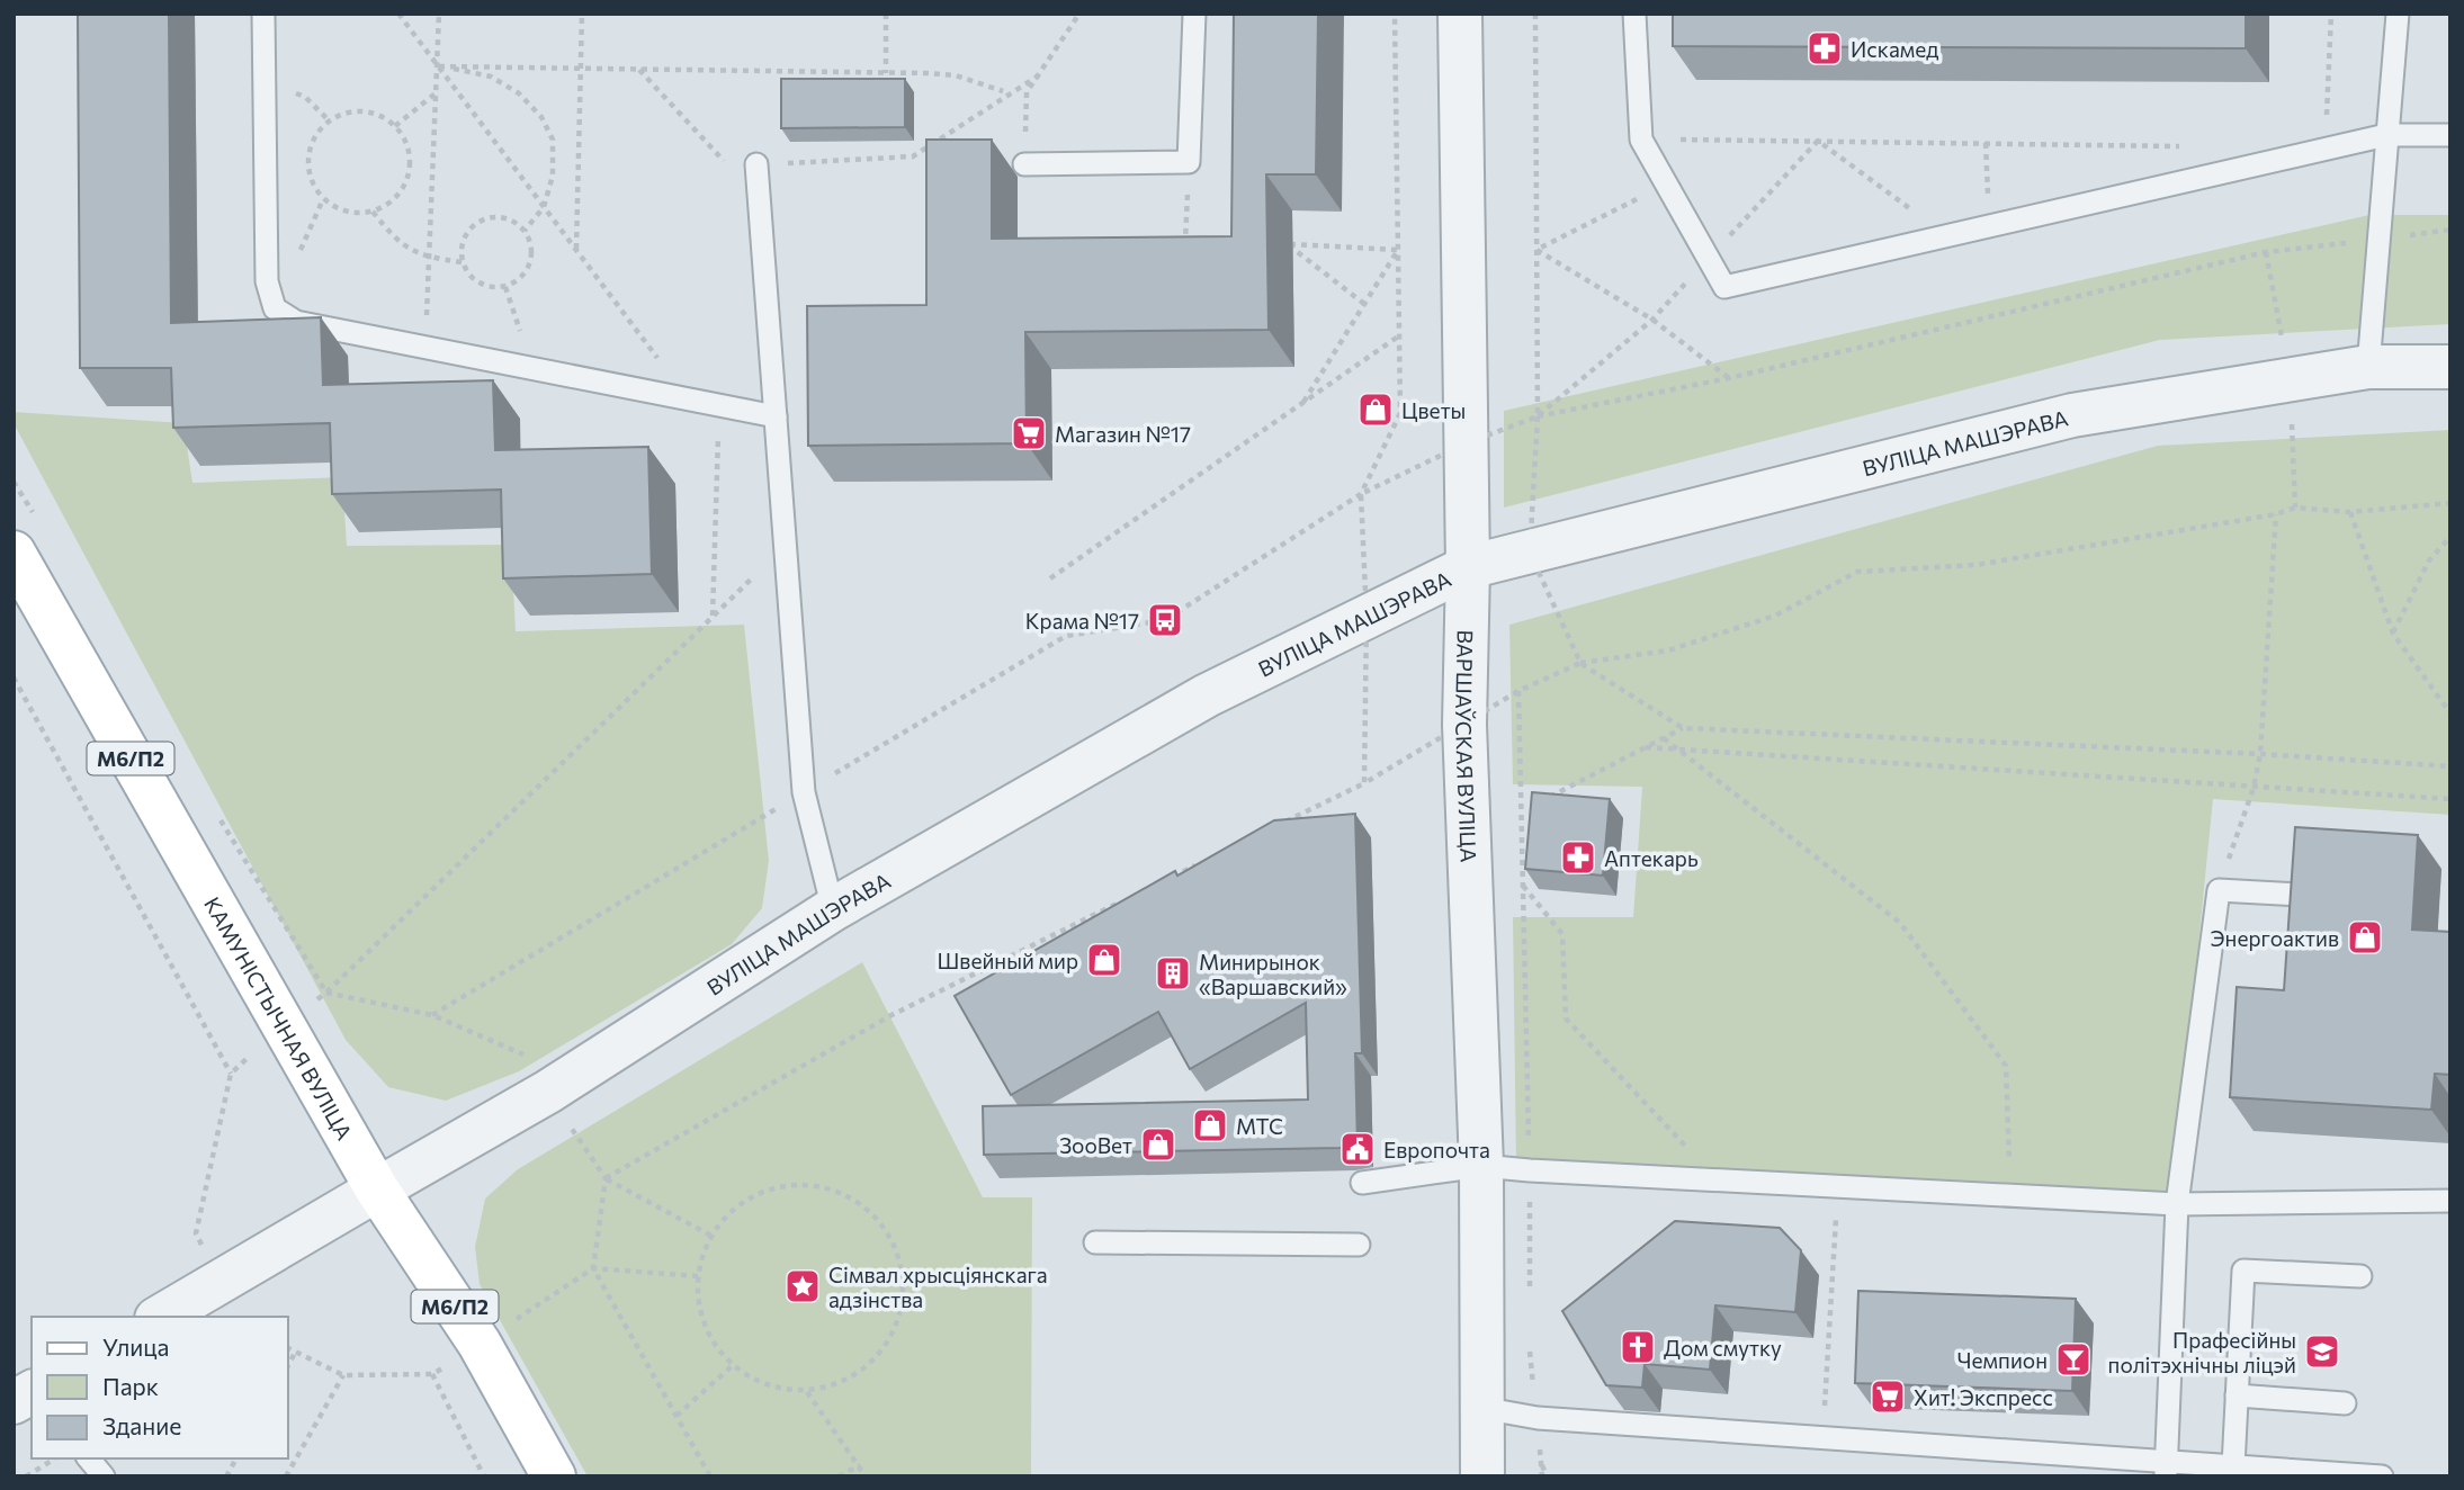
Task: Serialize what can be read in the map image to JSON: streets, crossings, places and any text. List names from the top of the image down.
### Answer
{
  "streets": {
    "main road": ["М6/П2", "КАМУНІСТЫЧНАЯ ВУЛІЦА"],
    "street": ["ВУЛІЦА МАШЭРАВА", "ВАРШАЎСКАЯ ВУЛІЦА"]
  },
  "crossings": [
    ["ВУЛІЦА МАШЭРАВА", "ВАРШАЎСКАЯ ВУЛІЦА"],
    ["ВУЛІЦА МАШЭРАВА", "КАМУНІСТЫЧНАЯ ВУЛІЦА"]
  ],
  "places": {
    "pharmacy": ["Искамед", "Аптекарь"],
    "shop": [
      "Цветы",
      "Энергоактив",
      "Швейный мир",
      "МТС",
      "ЗооВет"
    ],
    "supermarket": ["Магазин №17", "Хит! Экспресс"],
    "bus stop": ["Крама №17"],
    "building": ["Минирынок «Варшавский»"],
    "public building": ["Европочта"],
    "place": ["Сімвал хрысціянскага адзінства"],
    "church": ["Дом смутку"],
    "school or university": ["Прафесійны політэхнічны ліцэй"],
    "bar": ["Чемпион"]
  },
  "legend": ["Улица", "Парк", "Здание"]
}
